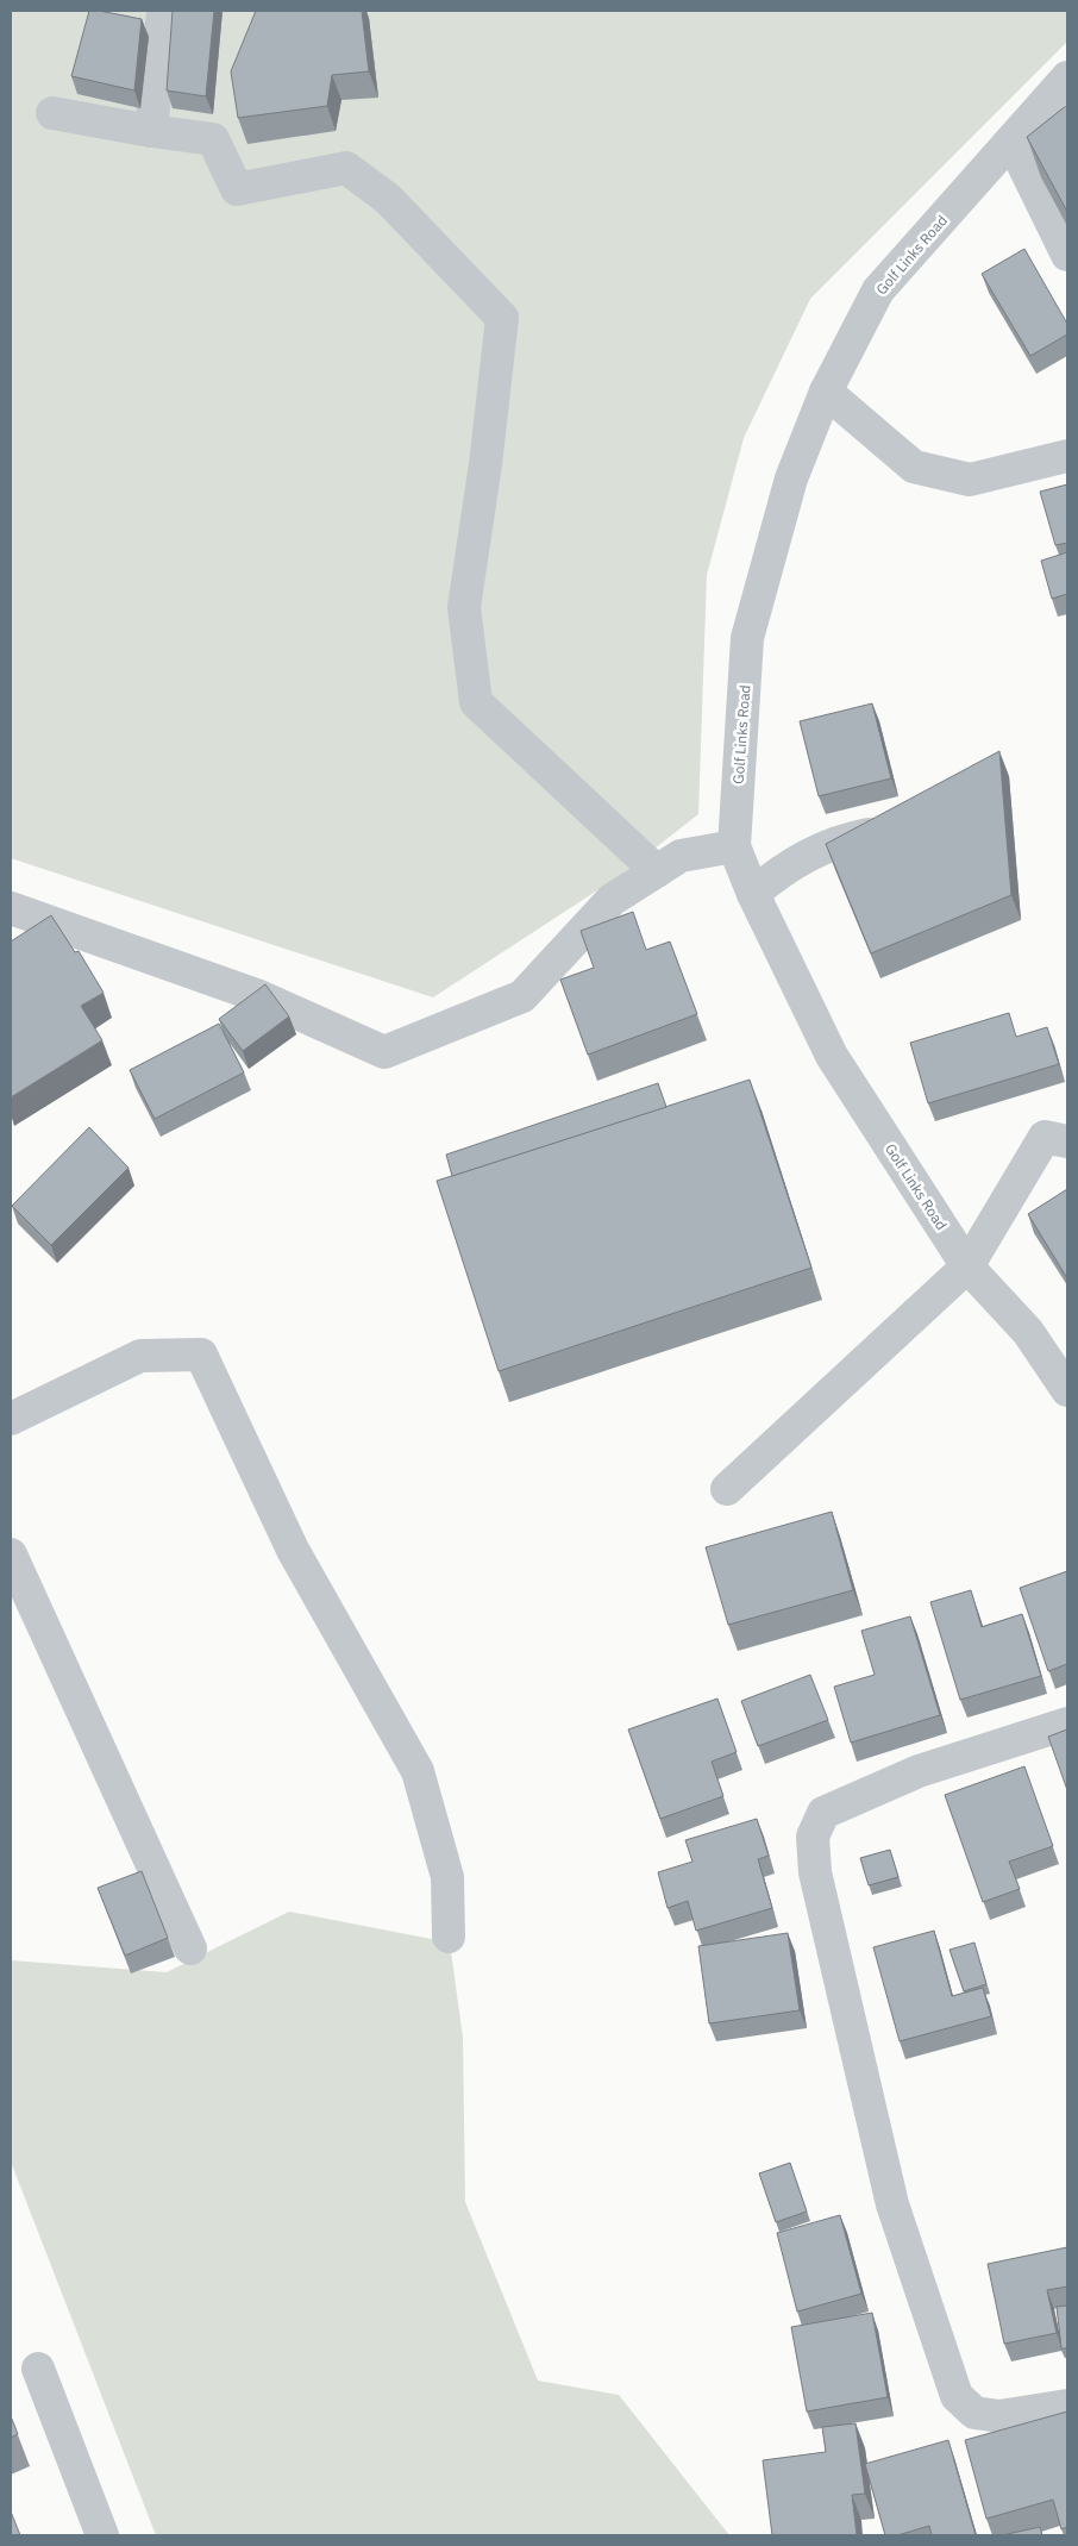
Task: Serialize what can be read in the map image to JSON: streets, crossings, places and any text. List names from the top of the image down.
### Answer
{
  "streets": {
    "street": ["Golf Links Road"]
  }
}
